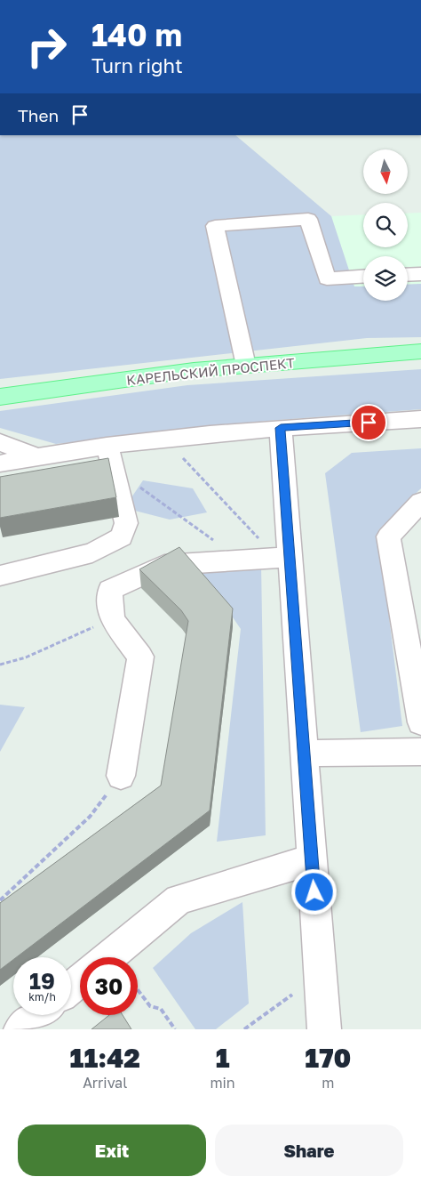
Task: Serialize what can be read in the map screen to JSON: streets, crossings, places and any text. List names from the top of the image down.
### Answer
{
  "streets": {
    "main road": ["КАРЕЛЬСКИЙ ПРОСПЕКТ"]
  },
  "north": "bottom",
  "page": {
    "turn": ["140 m", "Turn right"],
    "then": "Then",
    "speed": "19 km/h",
    "limit": "30",
    "eta": [
      "11:42",
      "Arrival",
      "1",
      "min",
      "170",
      "m"
    ],
    "buttons": ["Exit", "Share"]
  }
}
